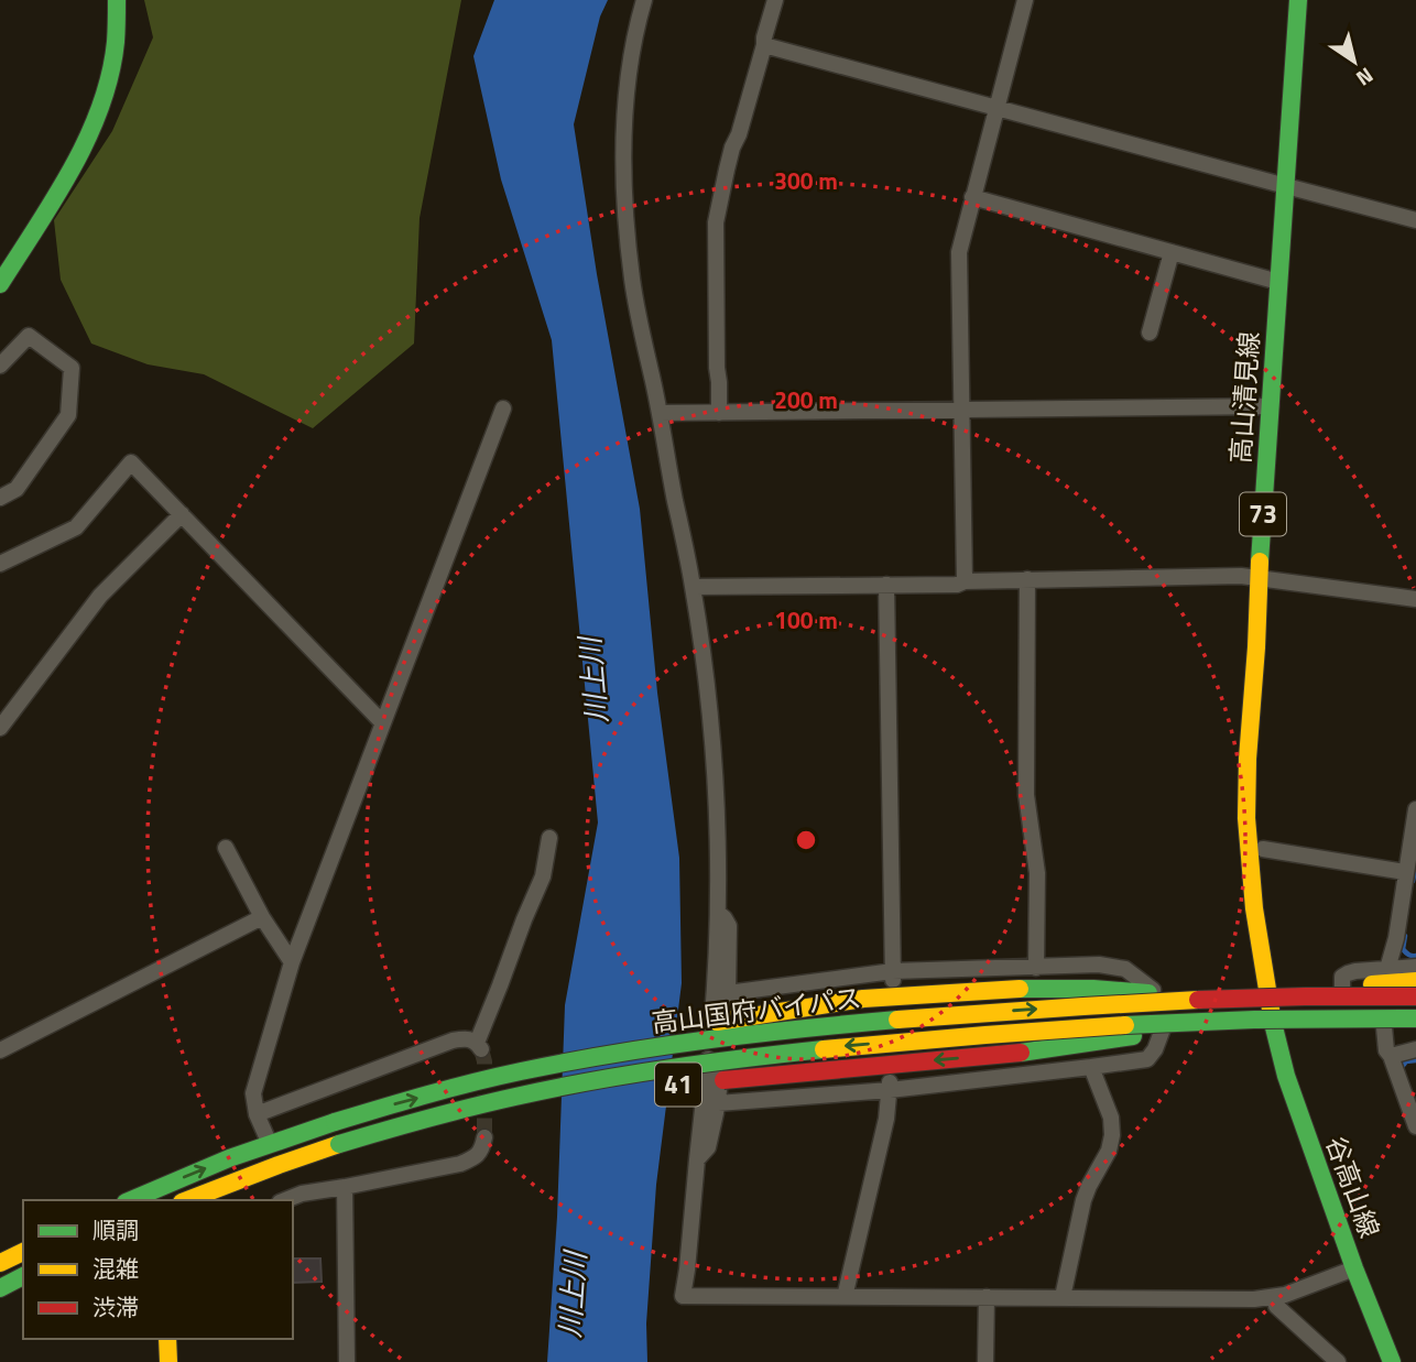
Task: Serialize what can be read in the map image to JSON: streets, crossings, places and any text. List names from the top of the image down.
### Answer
{
  "streets": {
    "main road": [
      "高山清見線",
      "73",
      "高山国府バイパス",
      "41",
      "谷高山線"
    ]
  },
  "crossings": [
    ["高山清見線", "41"],
    ["高山清見線", "谷高山線"],
    ["高山国府バイパス", "41"],
    ["41", "谷高山線"]
  ],
  "water": ["川上川"],
  "legend": ["順調", "混雑", "渋滞"],
  "north": "bottom right",
  "rings": ["300 m", "200 m", "100 m"]
}
